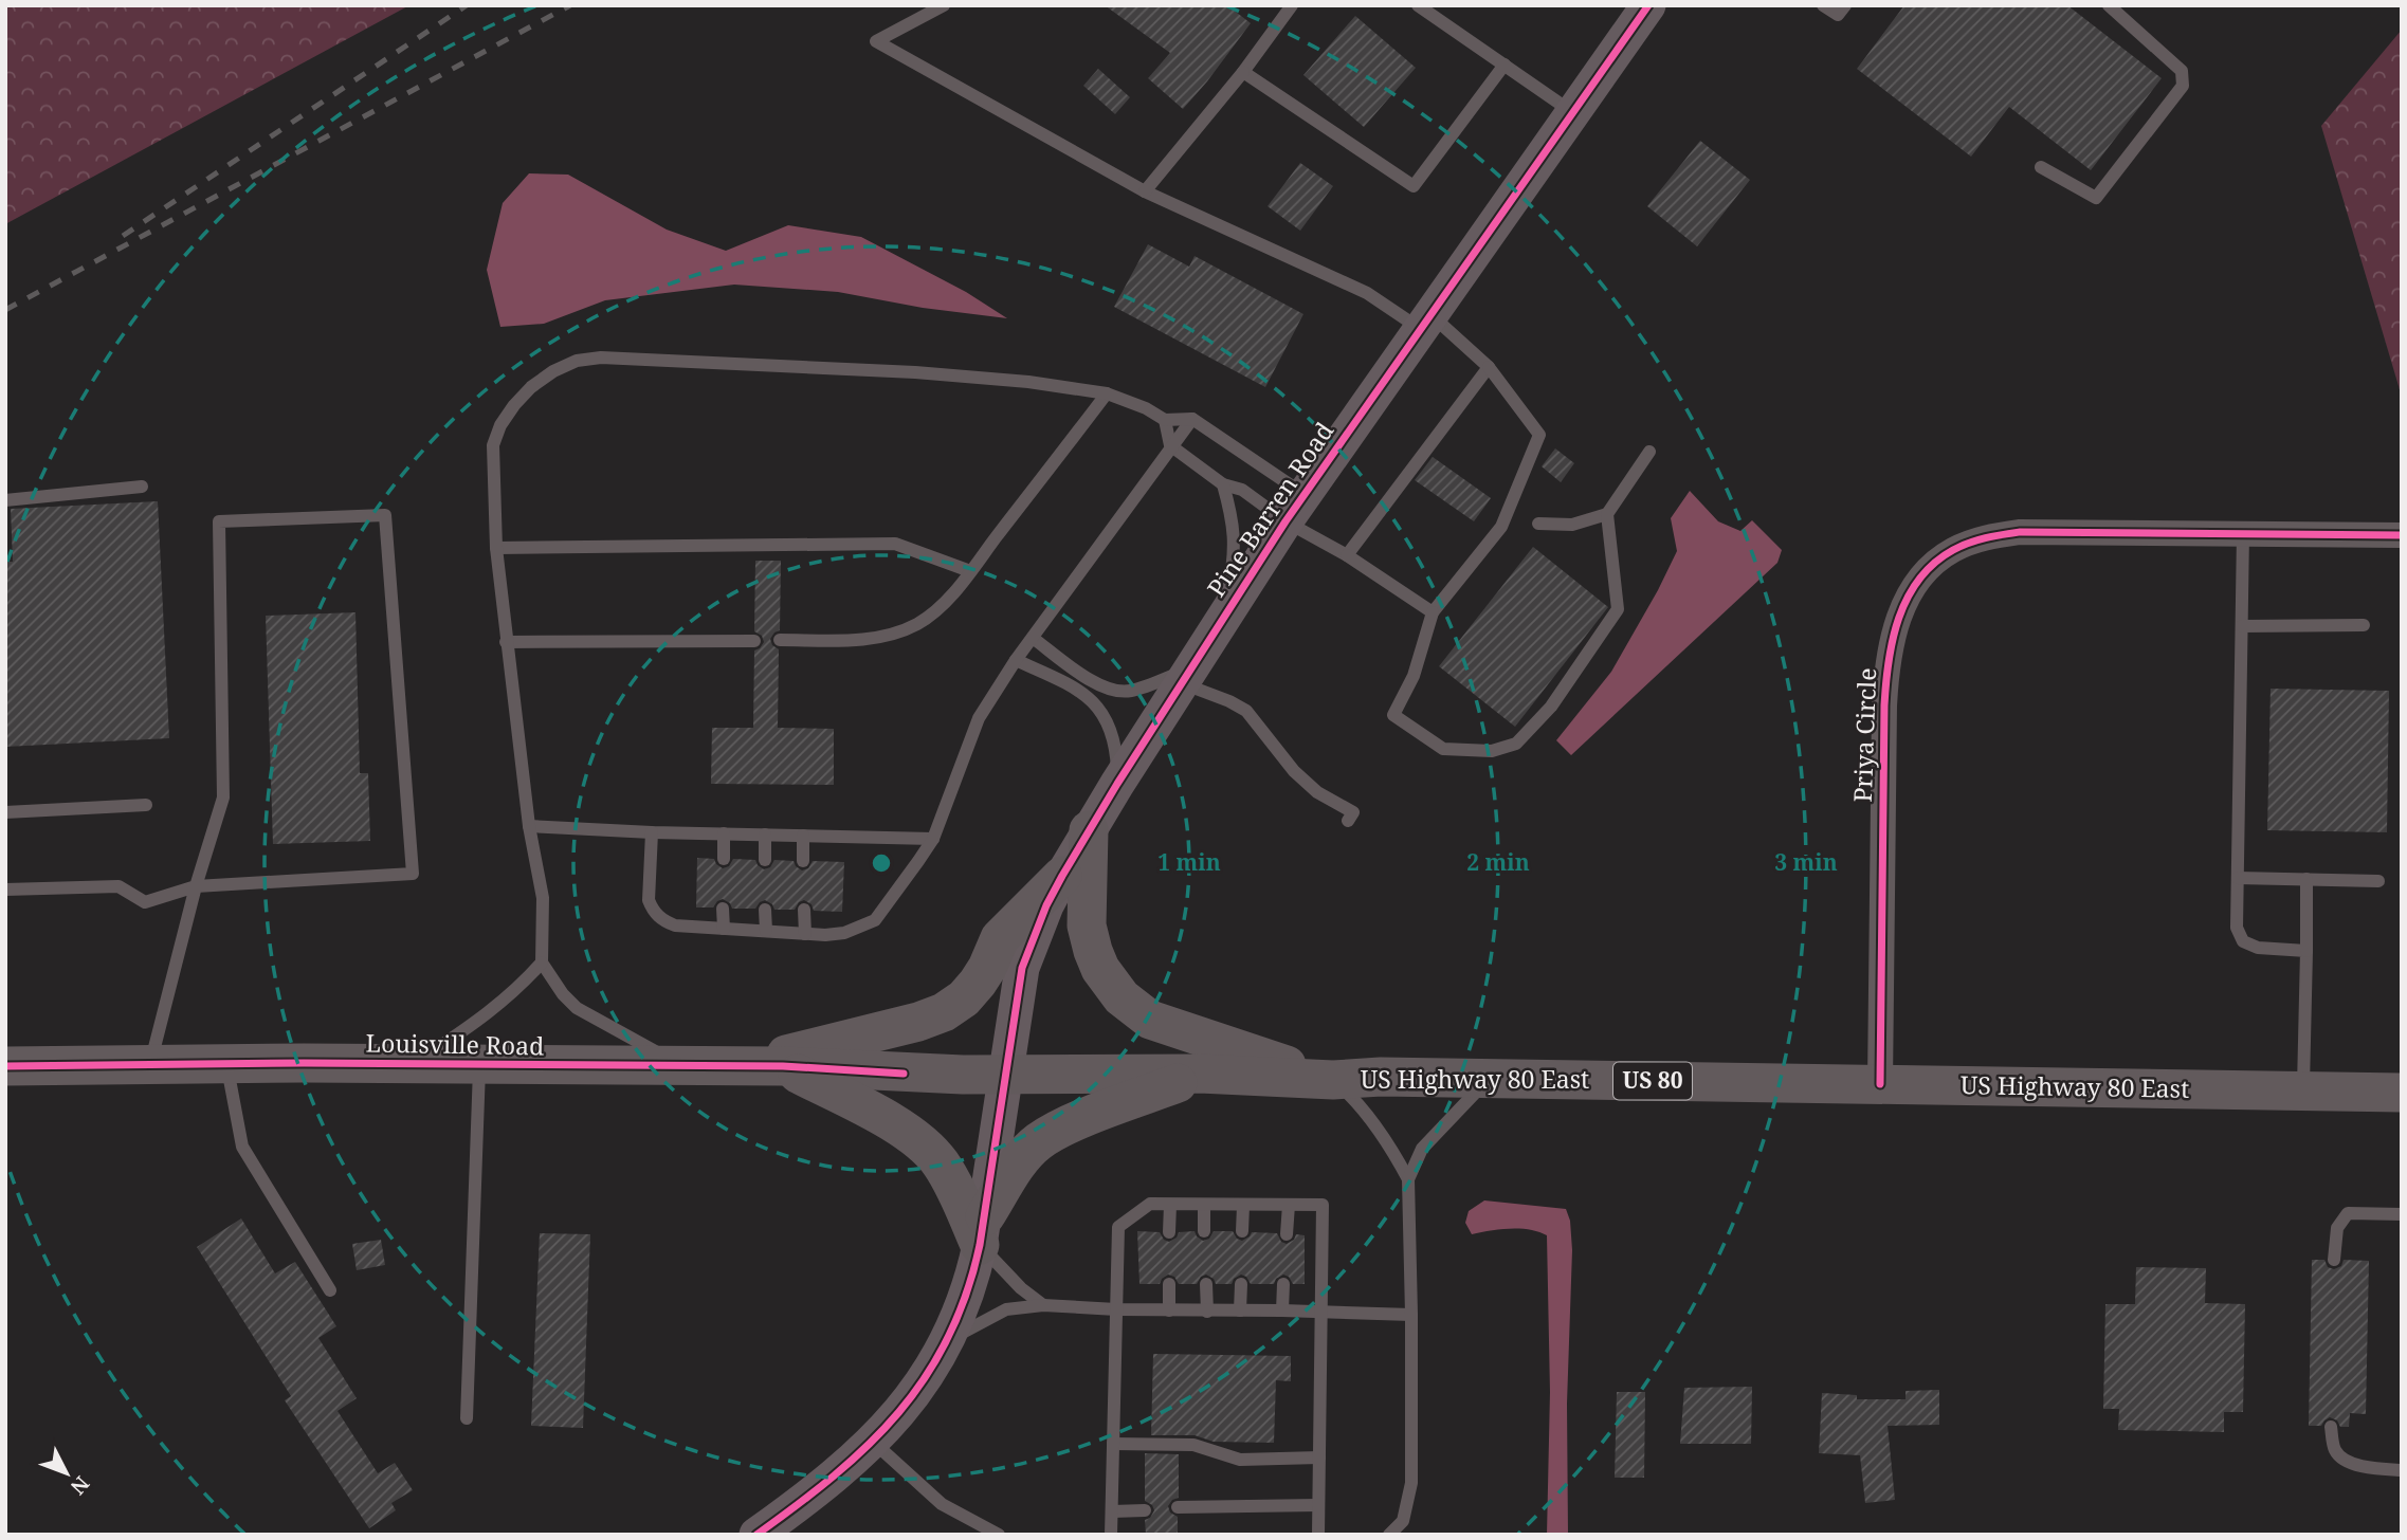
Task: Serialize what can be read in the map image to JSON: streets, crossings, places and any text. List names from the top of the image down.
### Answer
{
  "streets": {
    "main road": [
      "Pine Barren Road",
      "Louisville Road",
      "US Highway 80 East",
      "US 80"
    ],
    "street": ["Priya Circle"]
  },
  "crossings": [
    ["Pine Barren Road", "US Highway 80 East"],
    ["Priya Circle", "US Highway 80 East"],
    ["Louisville Road", "US Highway 80 East"]
  ],
  "north": "bottom right",
  "rings": ["1 min", "2 min", "3 min"]
}
